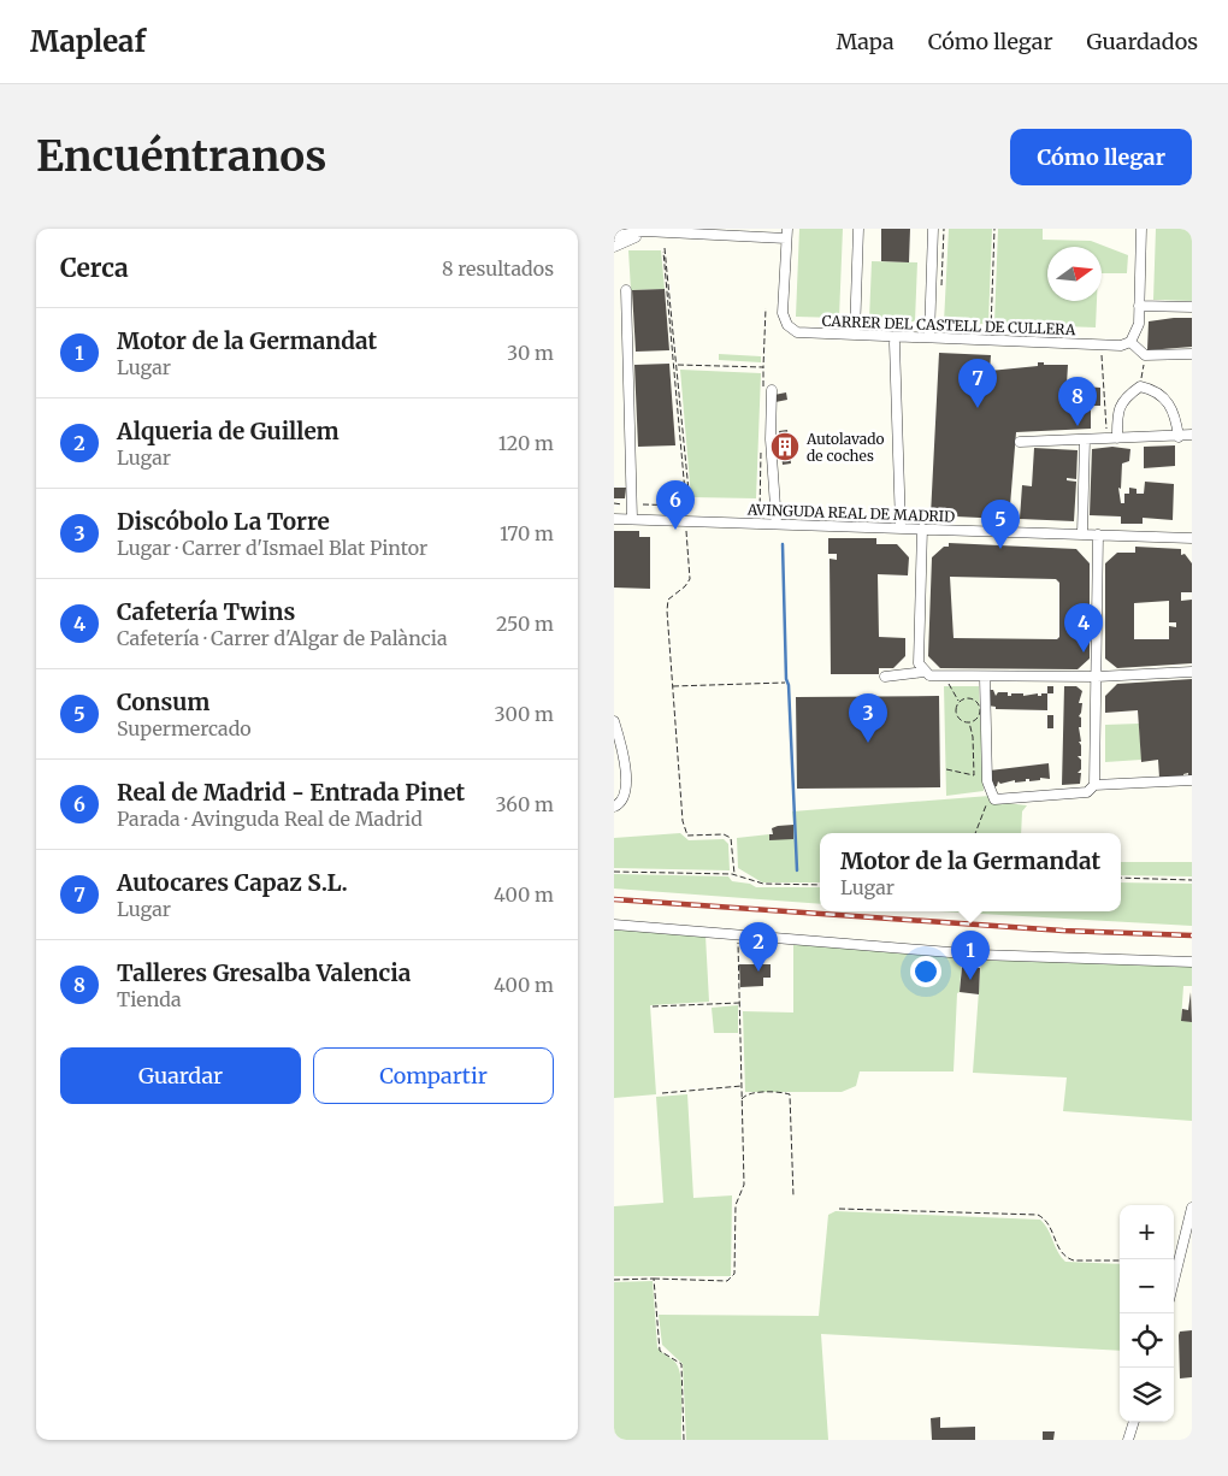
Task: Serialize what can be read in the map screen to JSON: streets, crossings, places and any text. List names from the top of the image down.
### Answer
{
  "streets": {
    "street": ["CARRER DEL CASTELL DE CULLERA", "AVINGUDA REAL DE MADRID"]
  },
  "places": {
    "building": ["Autolavado de coches"]
  },
  "north": "right",
  "page": {
    "header": "Mapleaf",
    "nav": ["Mapa", "Cómo llegar", "Guardados"],
    "buttons": [
      "Cómo llegar",
      ["Guardar", "Compartir"]
    ],
    "title": "Encuéntranos",
    "heading": ["Cerca", "8 resultados"],
    "list": [
      {
        "mark": "1",
        "name": "Motor de la Germandat",
        "note": "Lugar",
        "value": "30 m"
      },
      {
        "mark": "2",
        "name": "Alqueria de Guillem",
        "note": "Lugar",
        "value": "120 m"
      },
      {
        "mark": "3",
        "name": "Discóbolo La Torre",
        "note": "Lugar · Carrer d'Ismael Blat Pintor",
        "value": "170 m"
      },
      {
        "mark": "4",
        "name": "Cafetería Twins",
        "note": "Cafetería · Carrer d'Algar de Palància",
        "value": "250 m"
      },
      {
        "mark": "5",
        "name": "Consum",
        "note": "Supermercado",
        "value": "300 m"
      },
      {
        "mark": "6",
        "name": "Real de Madrid - Entrada Pinet",
        "note": "Parada · Avinguda Real de Madrid",
        "value": "360 m"
      },
      {
        "mark": "7",
        "name": "Autocares Capaz S.L.",
        "note": "Lugar",
        "value": "400 m"
      },
      {
        "mark": "8",
        "name": "Talleres Gresalba Valencia",
        "note": "Tienda",
        "value": "400 m"
      }
    ],
    "pins": [
      "7",
      "8",
      "6",
      "5",
      "4",
      "3",
      "2",
      "1"
    ],
    "popup": ["Motor de la Germandat", "Lugar"],
    "map_buttons": ["+", "−"]
  }
}
